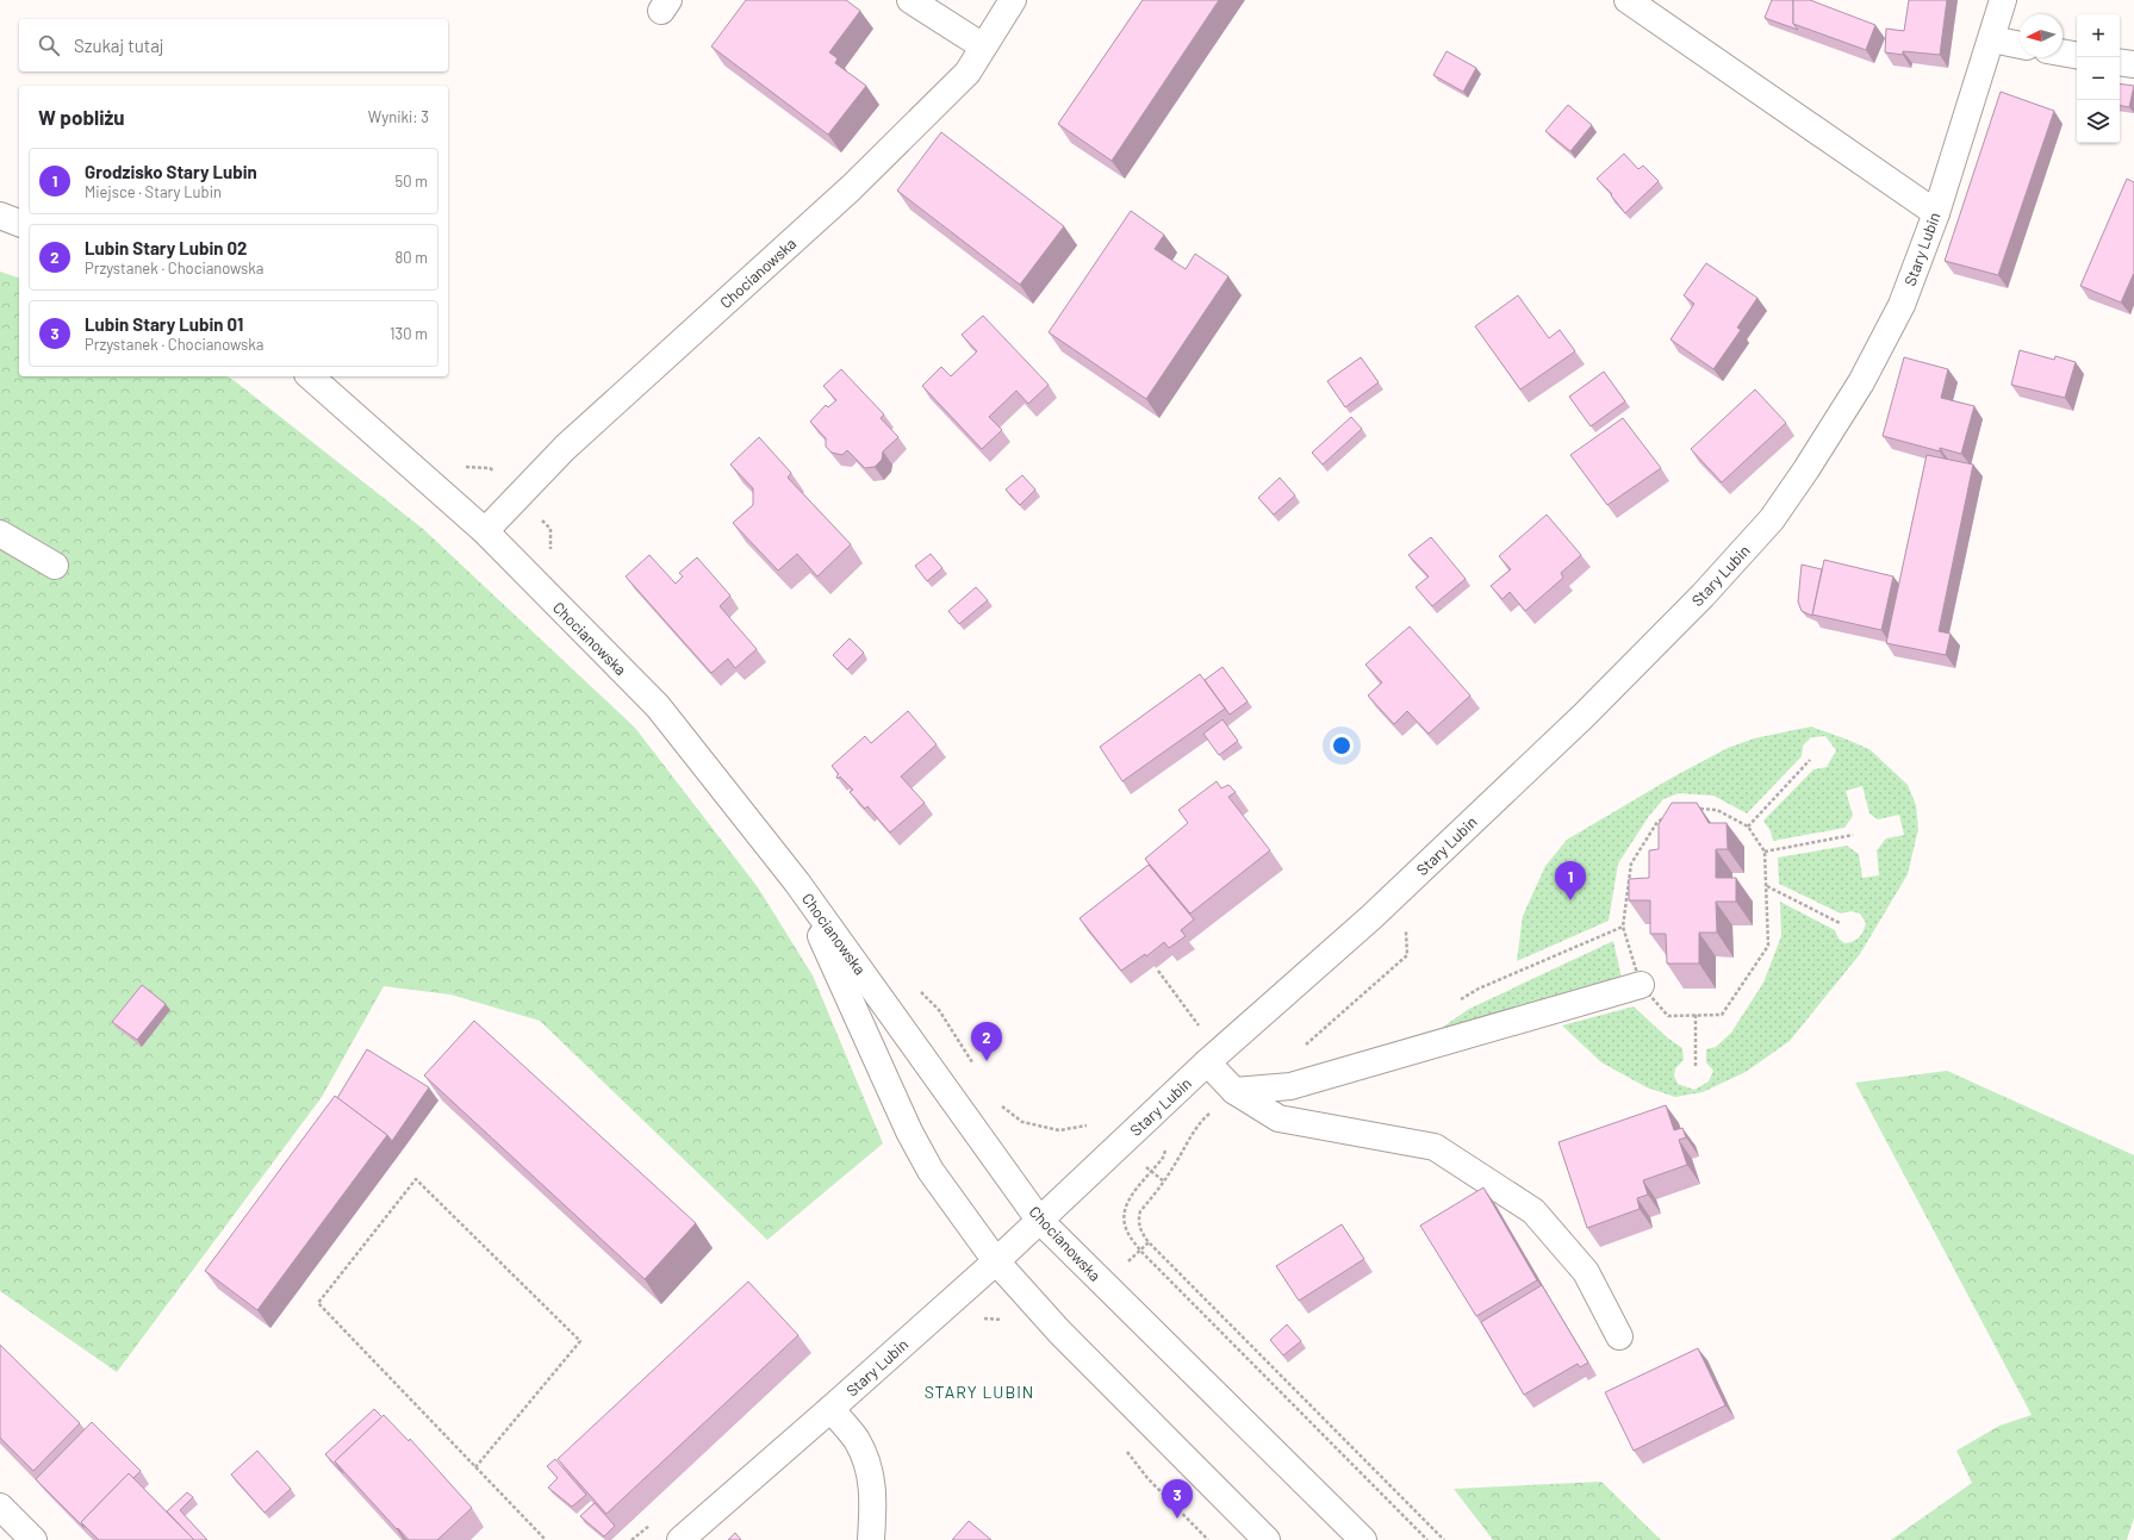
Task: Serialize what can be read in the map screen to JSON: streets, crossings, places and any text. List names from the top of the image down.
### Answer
{
  "streets": {
    "street": ["Stary Lubin", "Chocianowska"]
  },
  "crossings": [
    ["Stary Lubin", "Chocianowska"]
  ],
  "districts": ["STARY LUBIN"],
  "north": "left",
  "page": {
    "map_buttons": ["+", "−"],
    "search": "Szukaj tutaj",
    "heading": ["W pobliżu", "Wyniki: 3"],
    "list": [
      {
        "mark": "1",
        "name": "Grodzisko Stary Lubin",
        "note": "Miejsce · Stary Lubin",
        "value": "50 m"
      },
      {
        "mark": "2",
        "name": "Lubin Stary Lubin 02",
        "note": "Przystanek · Chocianowska",
        "value": "80 m"
      },
      {
        "mark": "3",
        "name": "Lubin Stary Lubin 01",
        "note": "Przystanek · Chocianowska",
        "value": "130 m"
      }
    ],
    "pins": ["1", "2", "3"]
  }
}
